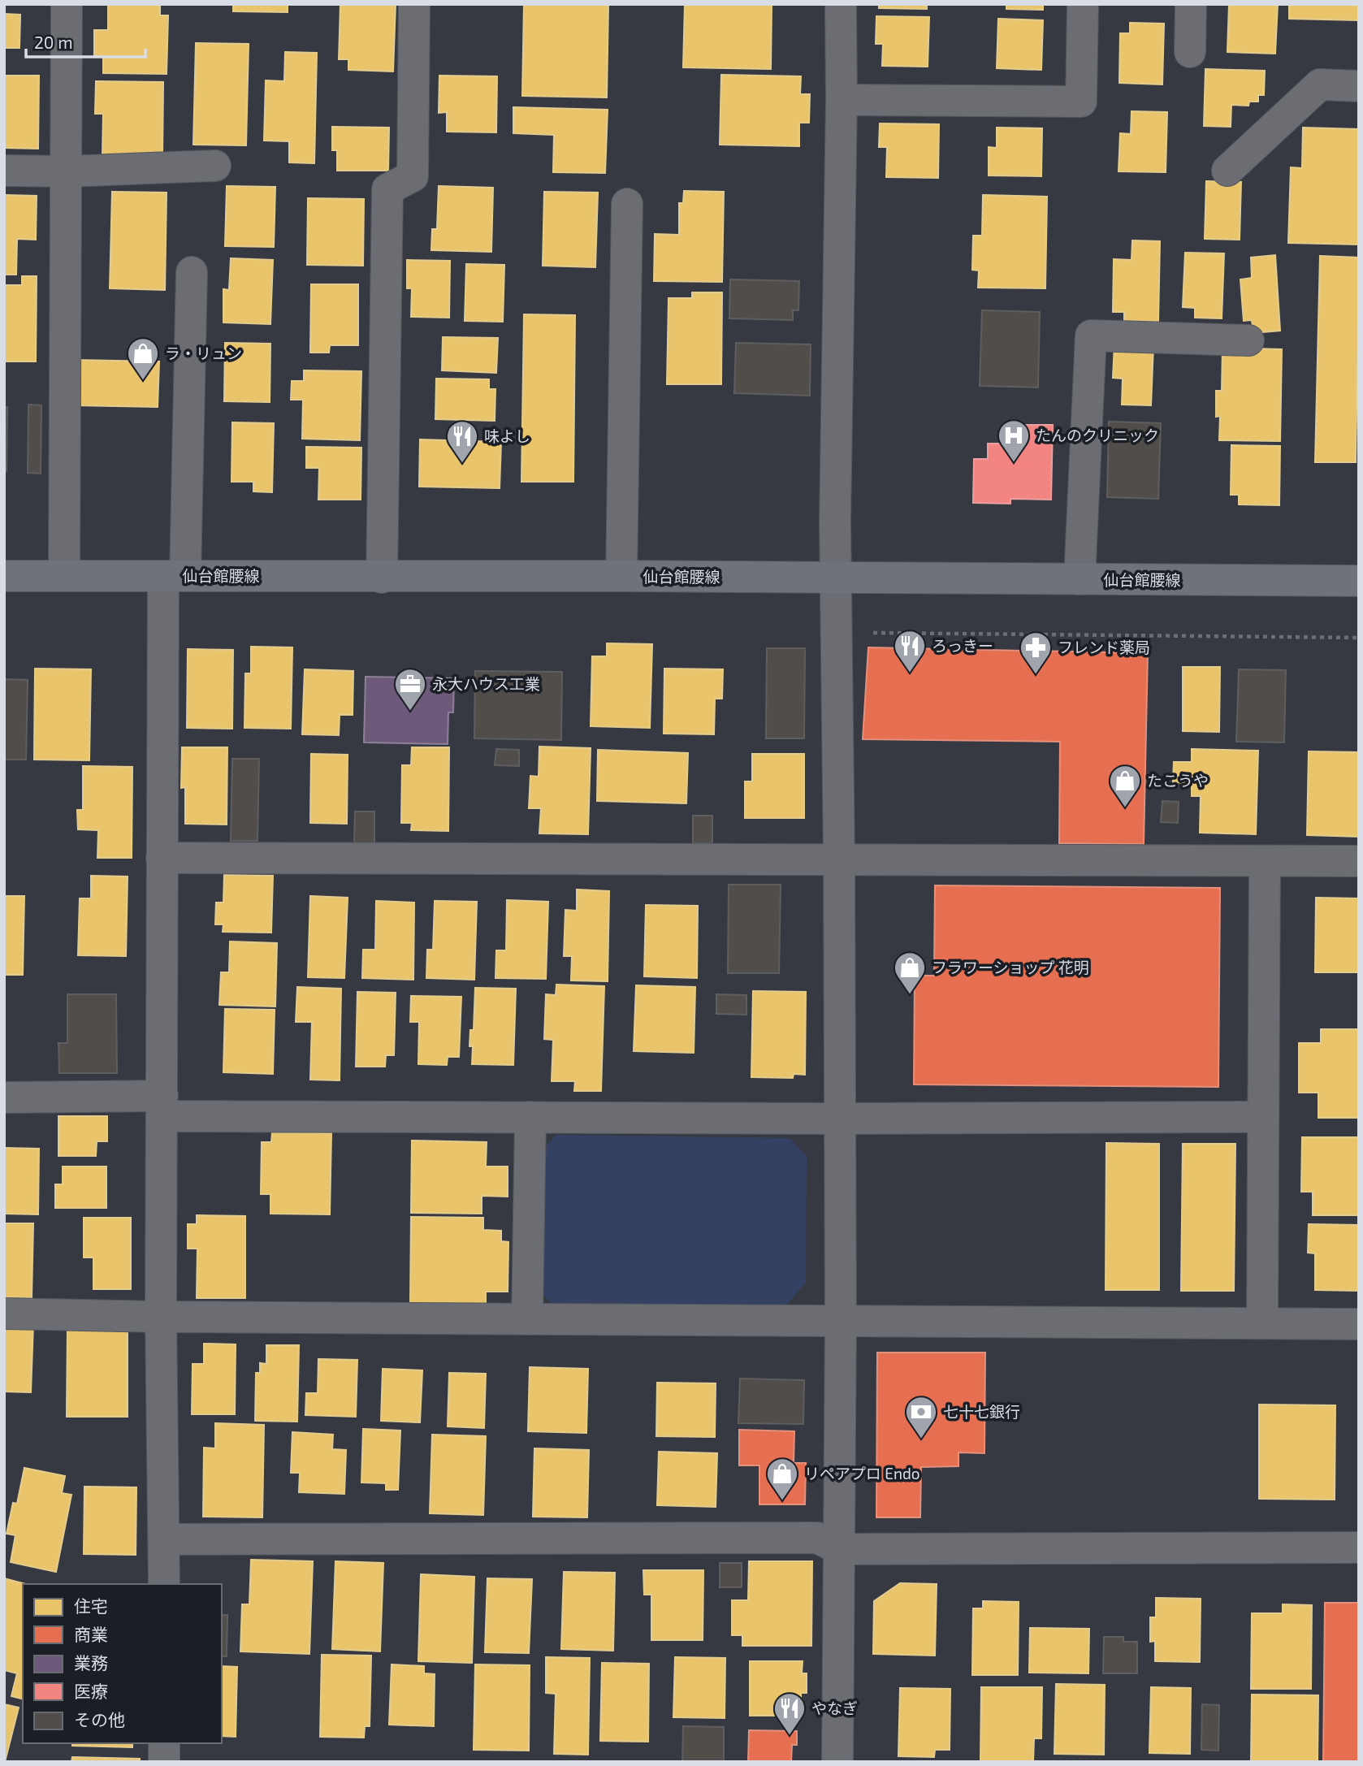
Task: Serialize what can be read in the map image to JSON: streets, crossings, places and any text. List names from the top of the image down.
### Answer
{
  "streets": {
    "main road": ["仙台館腰線"]
  },
  "places": {
    "shop": [
      "ラ・リュン",
      "たこうや",
      "フラワーショップ 花明",
      "リペアプロ Endo"
    ],
    "hospital": ["たんのクリニック"],
    "restaurant": ["味よし", "ろっきー", "やなぎ"],
    "pharmacy": ["フレンド薬局"],
    "office": ["永大ハウス工業"],
    "bank": ["七十七銀行"]
  },
  "legend": [
    "住宅",
    "商業",
    "業務",
    "医療",
    "その他"
  ],
  "scale_bar": "20 m"
}
